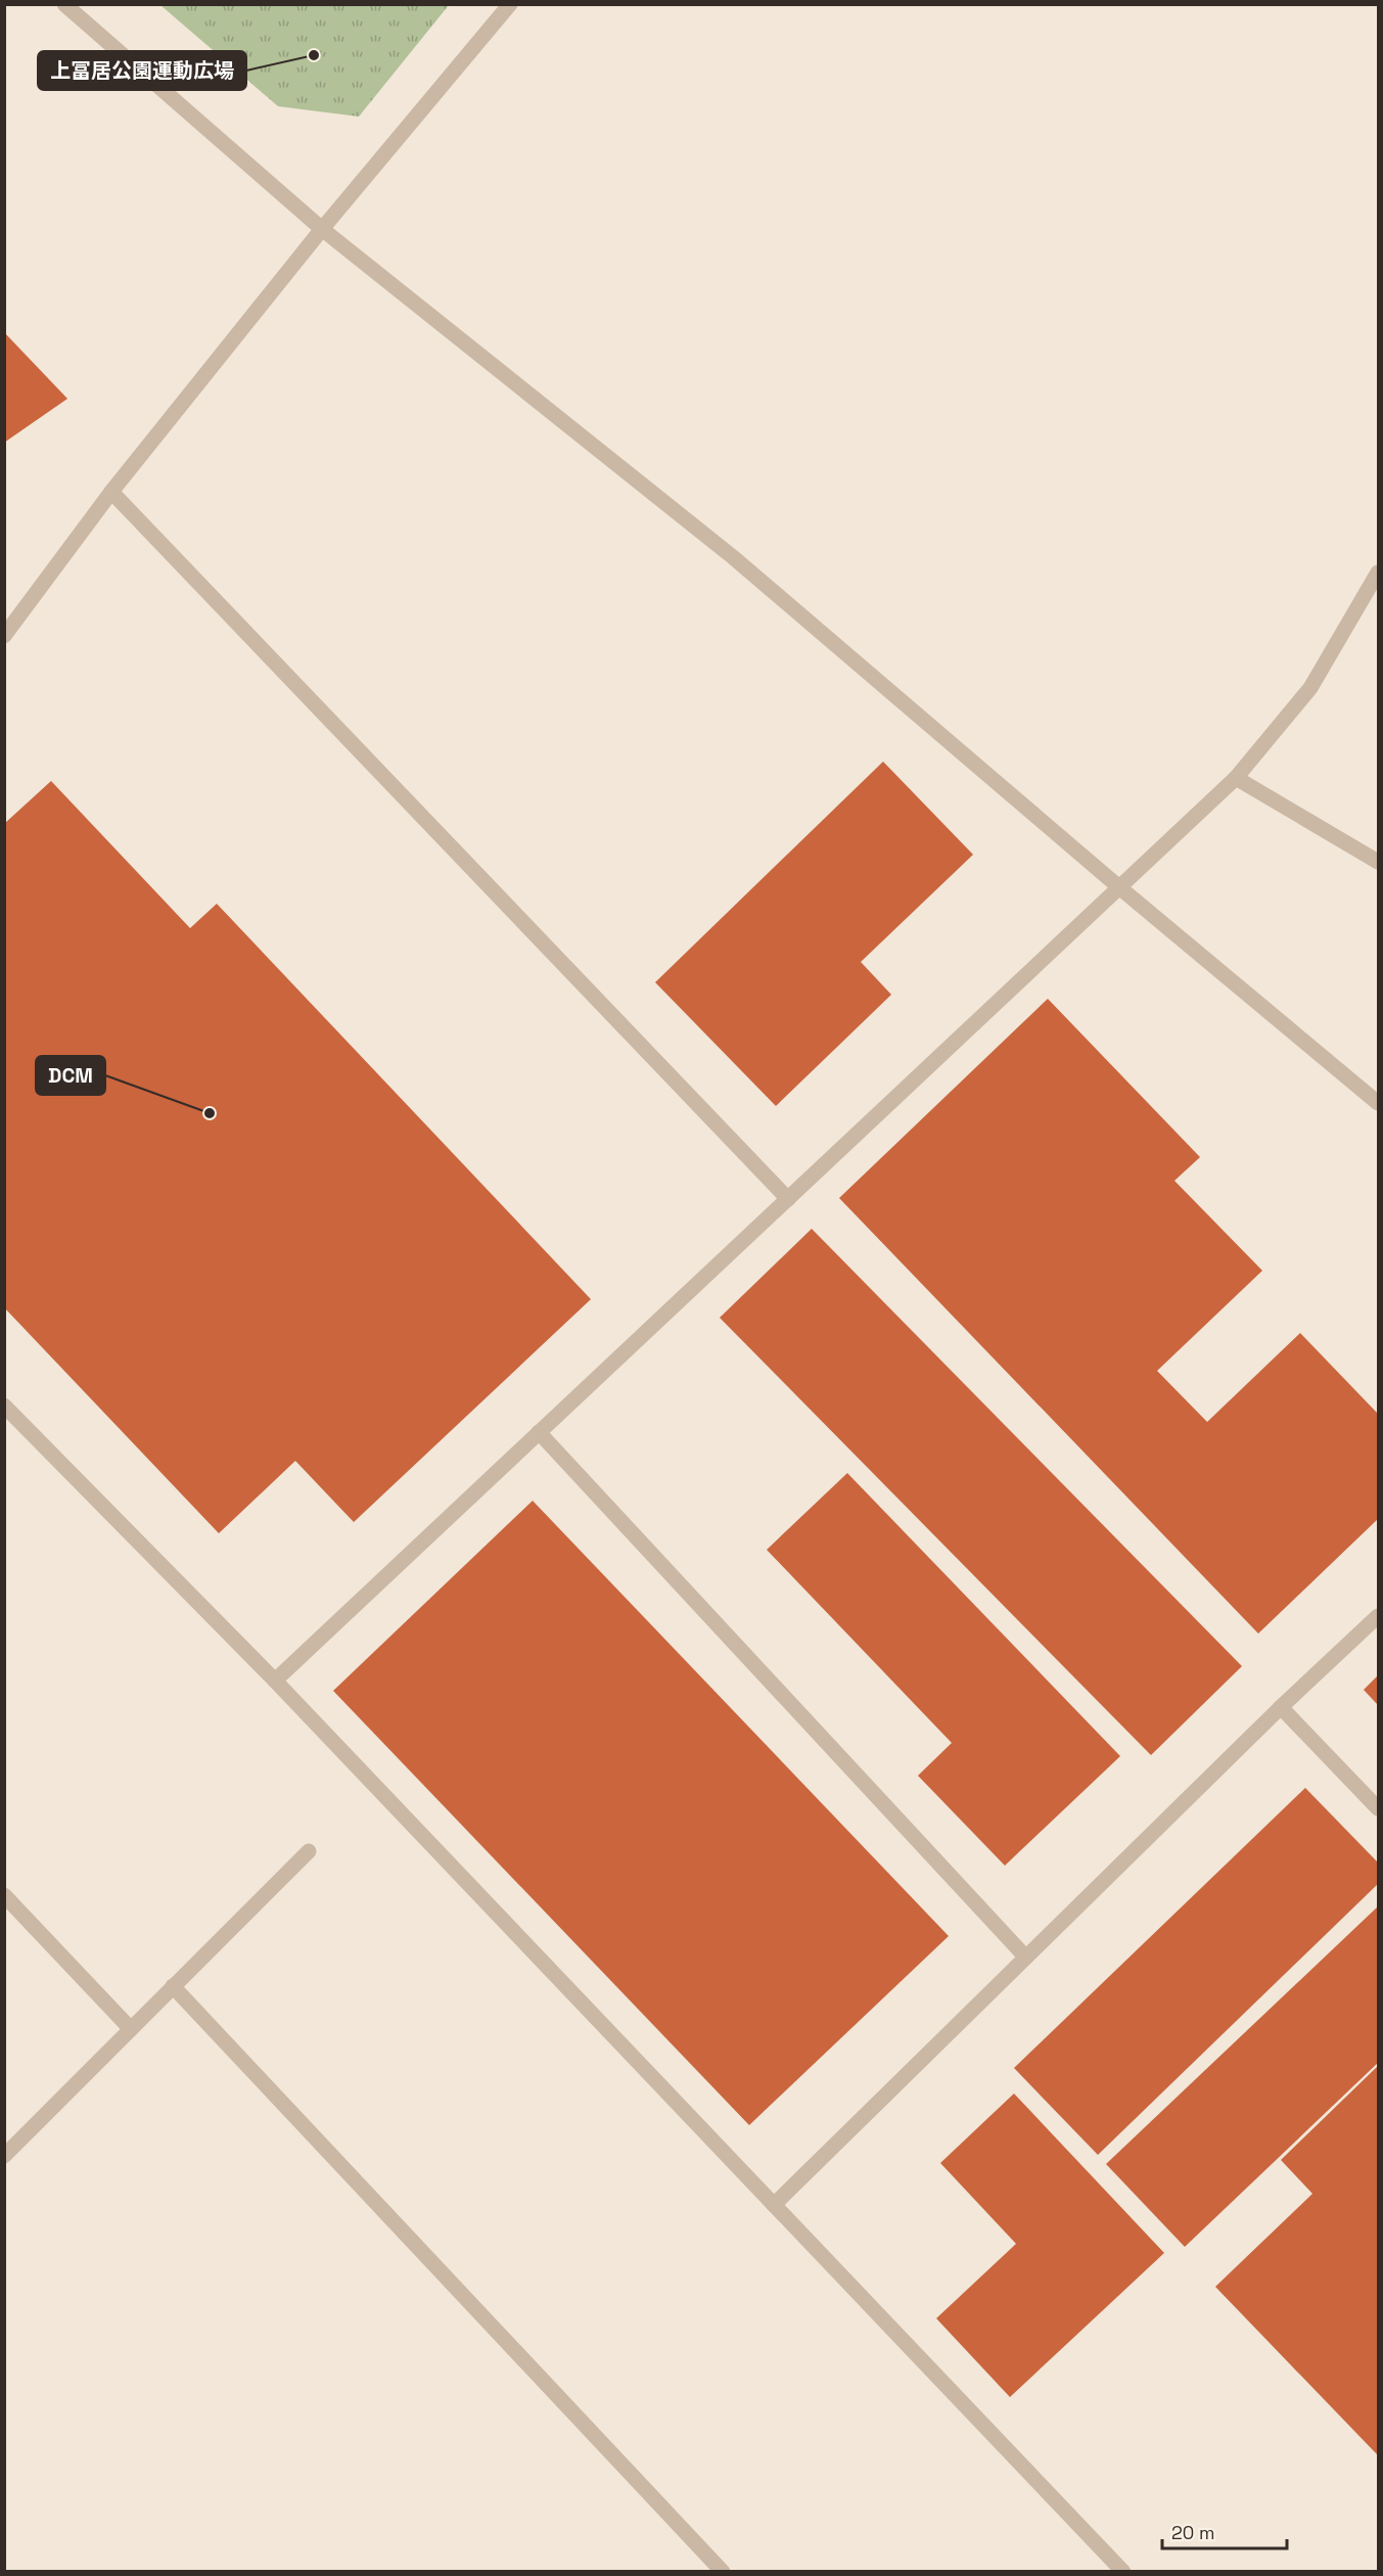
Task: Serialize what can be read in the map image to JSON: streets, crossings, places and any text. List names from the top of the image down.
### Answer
{
  "places": ["上冨居公園運動広場", "DCM"],
  "scale_bar": "20 m"
}
